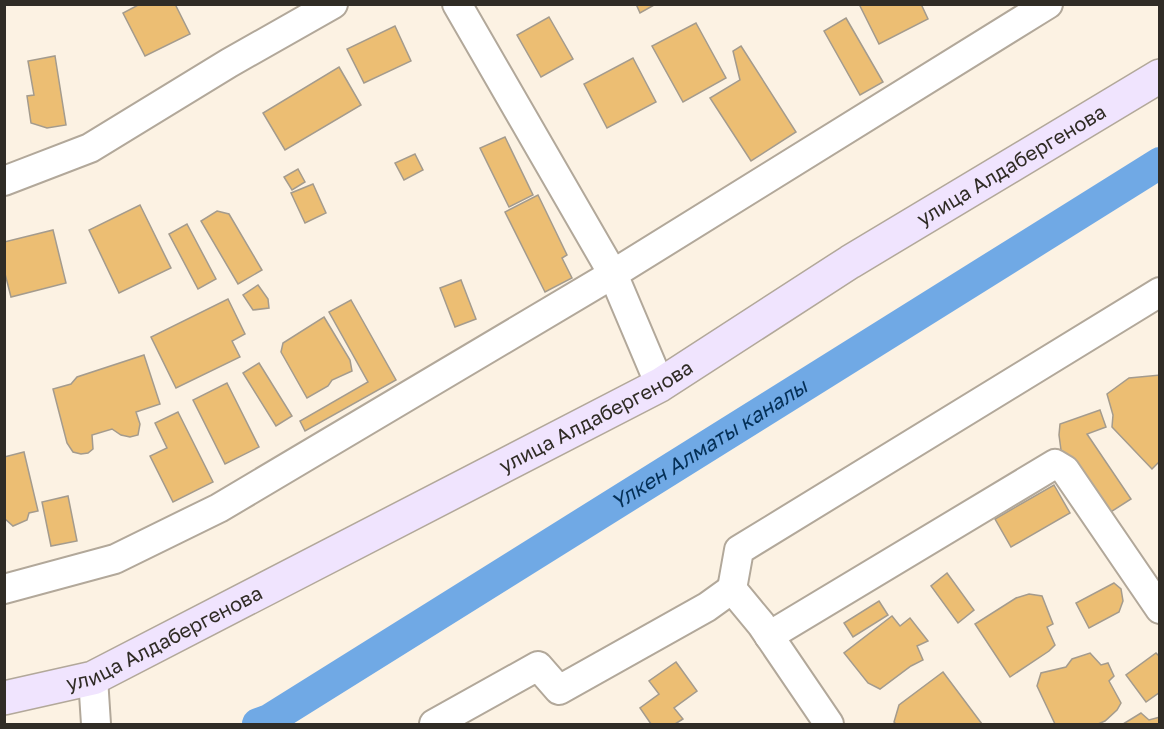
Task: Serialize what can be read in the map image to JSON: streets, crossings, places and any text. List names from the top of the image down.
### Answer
{
  "streets": {
    "main road": ["улица Алдабергенова"]
  },
  "water": ["Үлкен Алматы каналы"]
}
